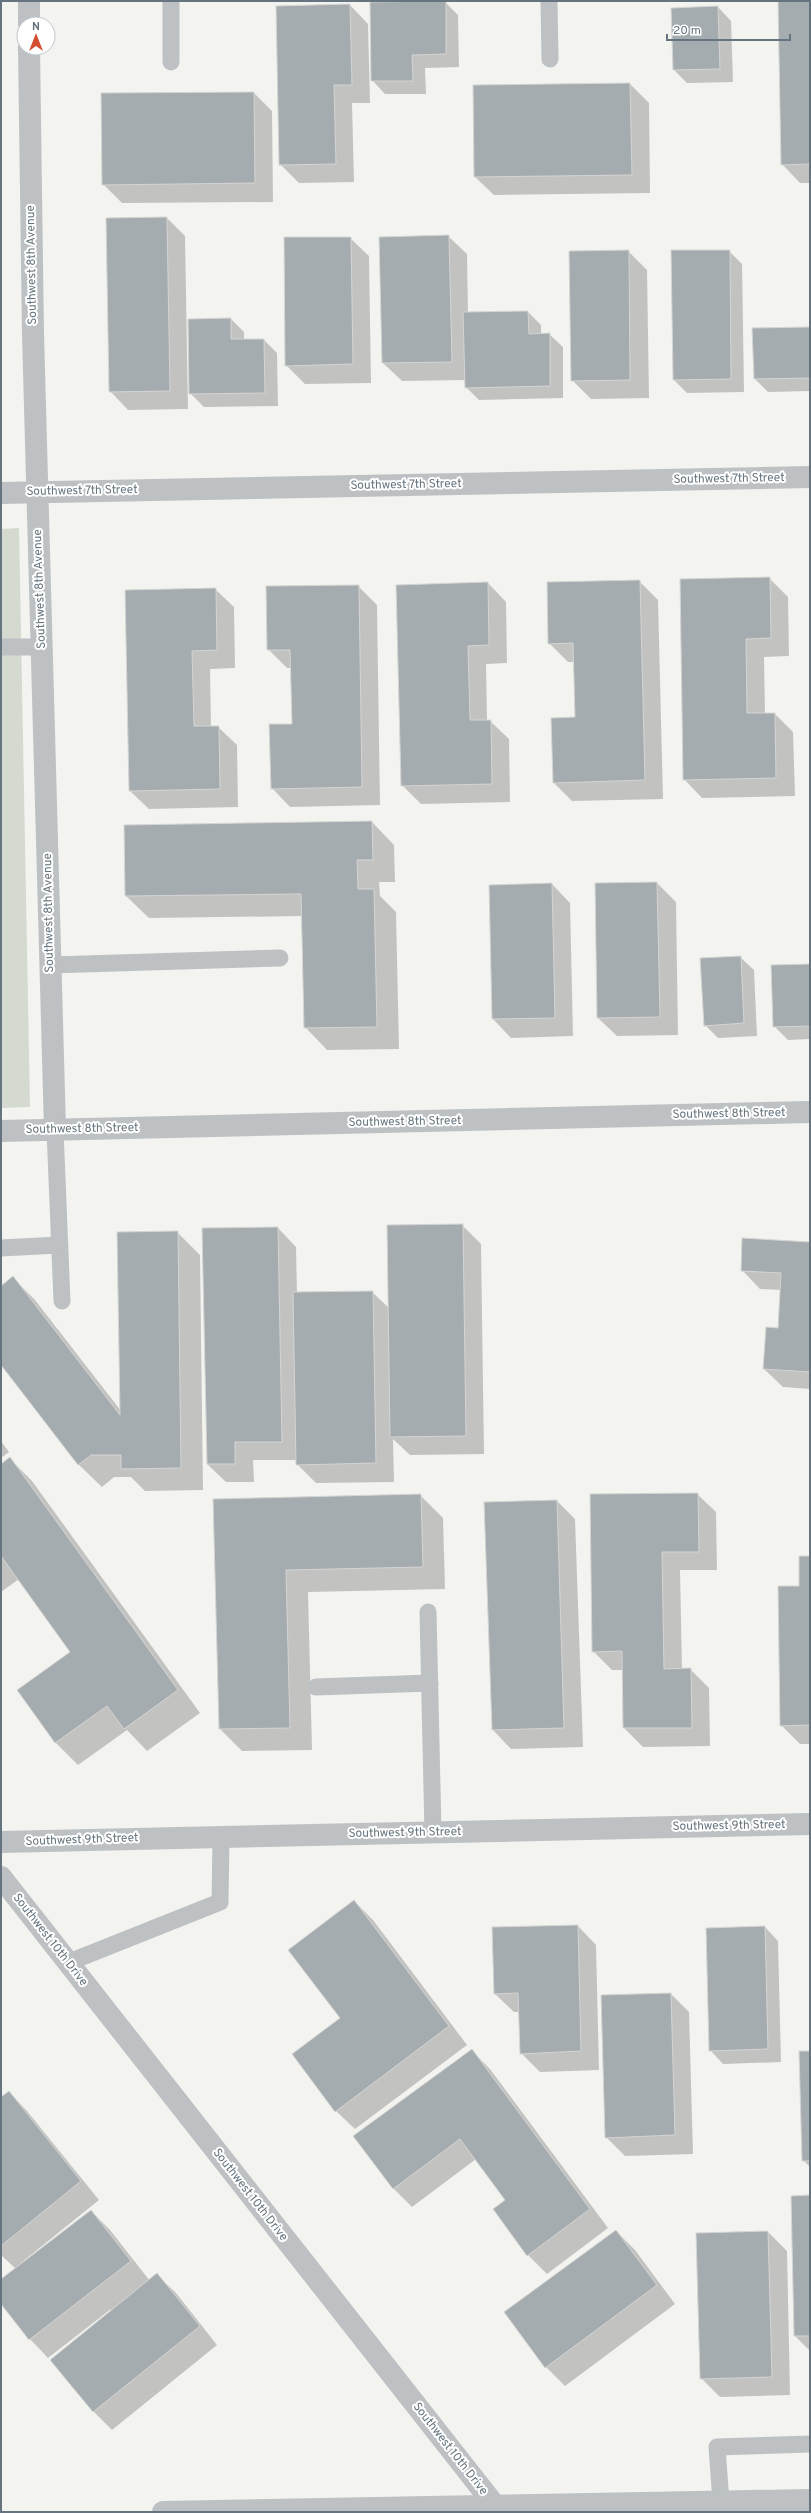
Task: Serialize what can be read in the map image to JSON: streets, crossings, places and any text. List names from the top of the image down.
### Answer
{
  "streets": {
    "street": [
      "Southwest 8th Avenue",
      "Southwest 7th Street",
      "Southwest 8th Street",
      "Southwest 9th Street",
      "Southwest 10th Drive"
    ]
  },
  "crossings": [
    ["Southwest 8th Avenue", "Southwest 7th Street"],
    ["Southwest 8th Avenue", "Southwest 8th Street"]
  ],
  "scale_bar": "20 m",
  "north": "top"
}
